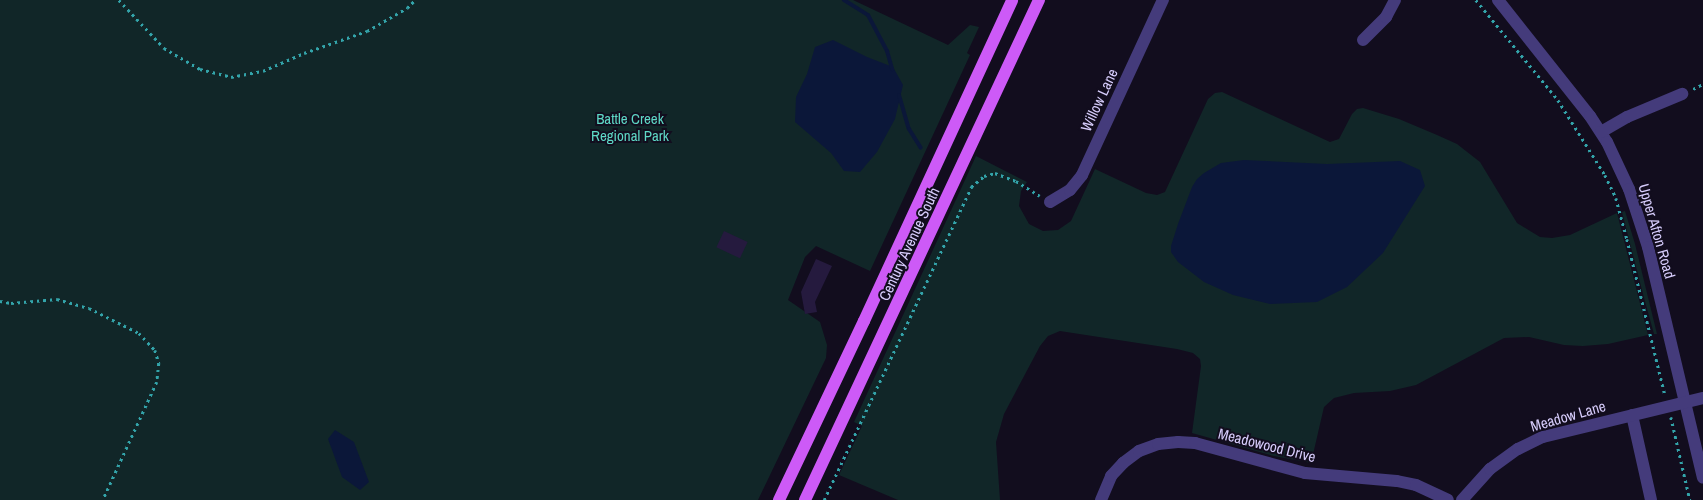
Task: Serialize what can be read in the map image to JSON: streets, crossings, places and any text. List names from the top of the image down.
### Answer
{
  "streets": {
    "main road": ["Century Avenue South"],
    "street": [
      "Willow Lane",
      "Upper Afton Road",
      "Meadow Lane",
      "Meadowood Drive"
    ]
  },
  "crossings": [
    ["Upper Afton Road", "Meadow Lane"]
  ],
  "parks": ["Battle Creek Regional Park"]
}
